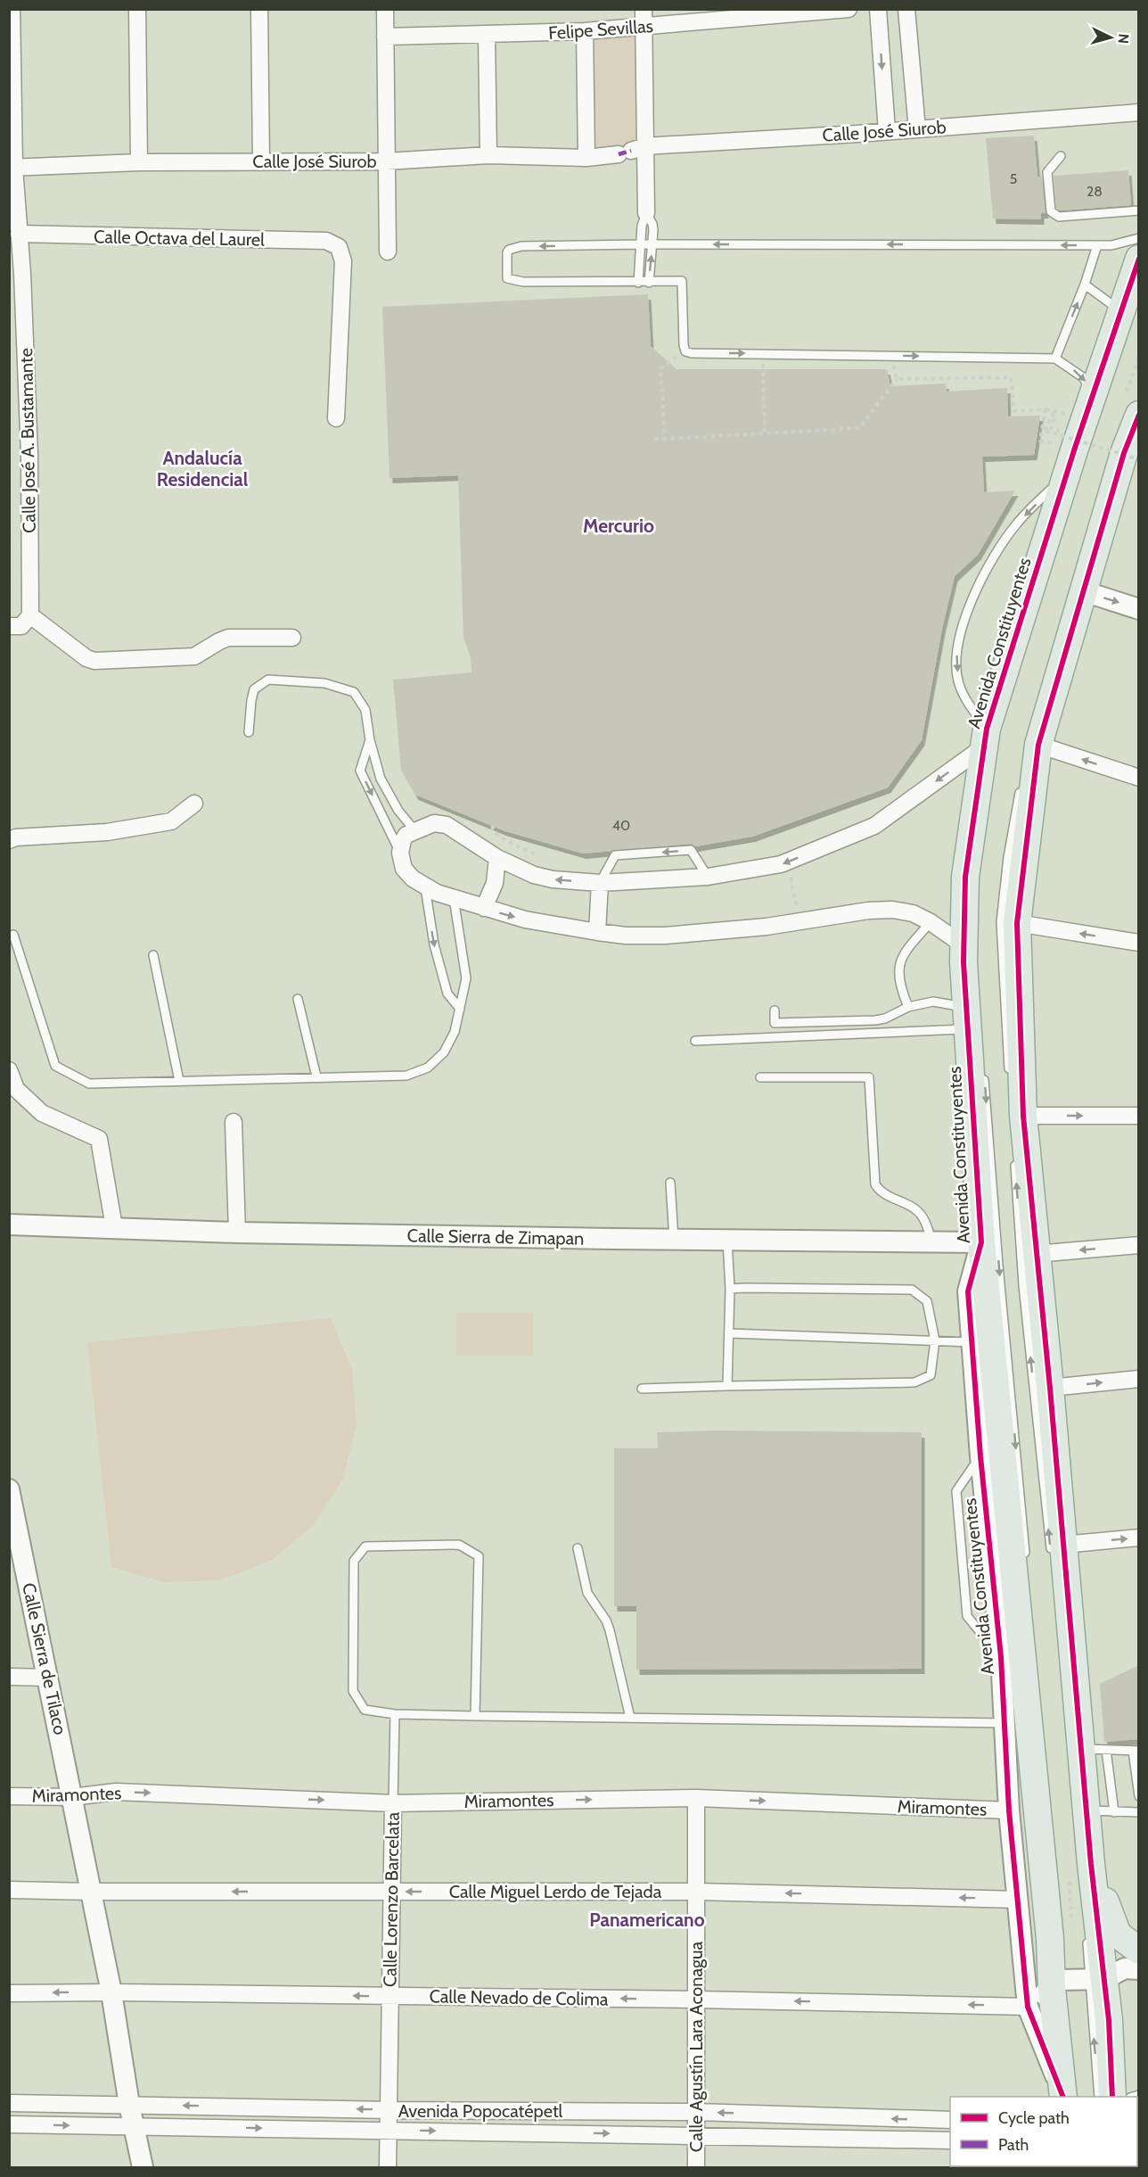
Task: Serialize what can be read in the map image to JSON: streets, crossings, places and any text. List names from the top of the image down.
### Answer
{
  "streets": {
    "main road": ["Avenida Constituyentes"],
    "street": [
      "Felipe Sevillas",
      "Calle José Siurob",
      "Calle Octava del Laurel",
      "Calle José A. Bustamante",
      "Calle Sierra de Zimapan",
      "Calle Sierra de Tilaco",
      "Miramontes",
      "Calle Miguel Lerdo de Tejada",
      "Calle Lorenzo Barcelata",
      "Calle Nevado de Colima",
      "Calle Agustín Lara Aconagua",
      "Avenida Popocatépetl"
    ]
  },
  "crossings": [
    ["Calle José Siurob", "Calle José A. Bustamante"],
    ["Calle Octava del Laurel", "Calle José A. Bustamante"],
    ["Avenida Constituyentes", "Calle Sierra de Zimapan"],
    ["Avenida Constituyentes", "Miramontes"],
    ["Avenida Constituyentes", "Calle Miguel Lerdo de Tejada"],
    ["Avenida Constituyentes", "Calle Nevado de Colima"],
    ["Calle Sierra de Tilaco", "Miramontes"],
    ["Calle Sierra de Tilaco", "Calle Miguel Lerdo de Tejada"],
    ["Calle Sierra de Tilaco", "Calle Nevado de Colima"],
    ["Calle Sierra de Tilaco", "Avenida Popocatépetl"],
    ["Miramontes", "Calle Lorenzo Barcelata"],
    ["Miramontes", "Calle Agustín Lara Aconagua"],
    ["Calle Miguel Lerdo de Tejada", "Calle Lorenzo Barcelata"],
    ["Calle Miguel Lerdo de Tejada", "Calle Agustín Lara Aconagua"],
    ["Calle Lorenzo Barcelata", "Calle Nevado de Colima"],
    ["Calle Lorenzo Barcelata", "Avenida Popocatépetl"],
    ["Calle Nevado de Colima", "Calle Agustín Lara Aconagua"],
    ["Calle Agustín Lara Aconagua", "Avenida Popocatépetl"]
  ],
  "one_way": ["Miramontes", "Calle Miguel Lerdo de Tejada", "Calle Nevado de Colima"],
  "districts": ["Andalucía Residencial", "Mercurio", "Panamericano"],
  "house_numbers": ["5", "28", "40"],
  "legend": ["Cycle path", "Path"],
  "north": "right"
}
